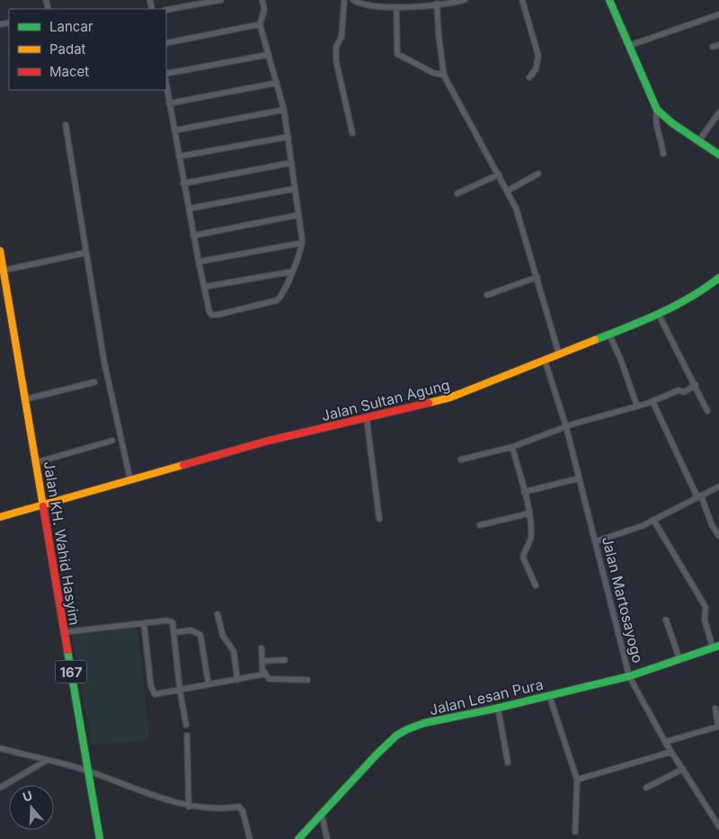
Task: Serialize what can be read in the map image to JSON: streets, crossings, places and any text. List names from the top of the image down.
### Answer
{
  "streets": {
    "street": [
      "Jalan Sultan Agung",
      "Jalan KH. Wahid Hasyim",
      "Jalan Martosayogo",
      "167",
      "Jalan Lesan Pura"
    ]
  },
  "crossings": [
    ["Jalan Sultan Agung", "Jalan KH. Wahid Hasyim"],
    ["Jalan Sultan Agung", "Jalan Martosayogo"],
    ["Jalan Martosayogo", "Jalan Lesan Pura"]
  ],
  "legend": ["Lancar", "Padat", "Macet"],
  "north": "top"
}
